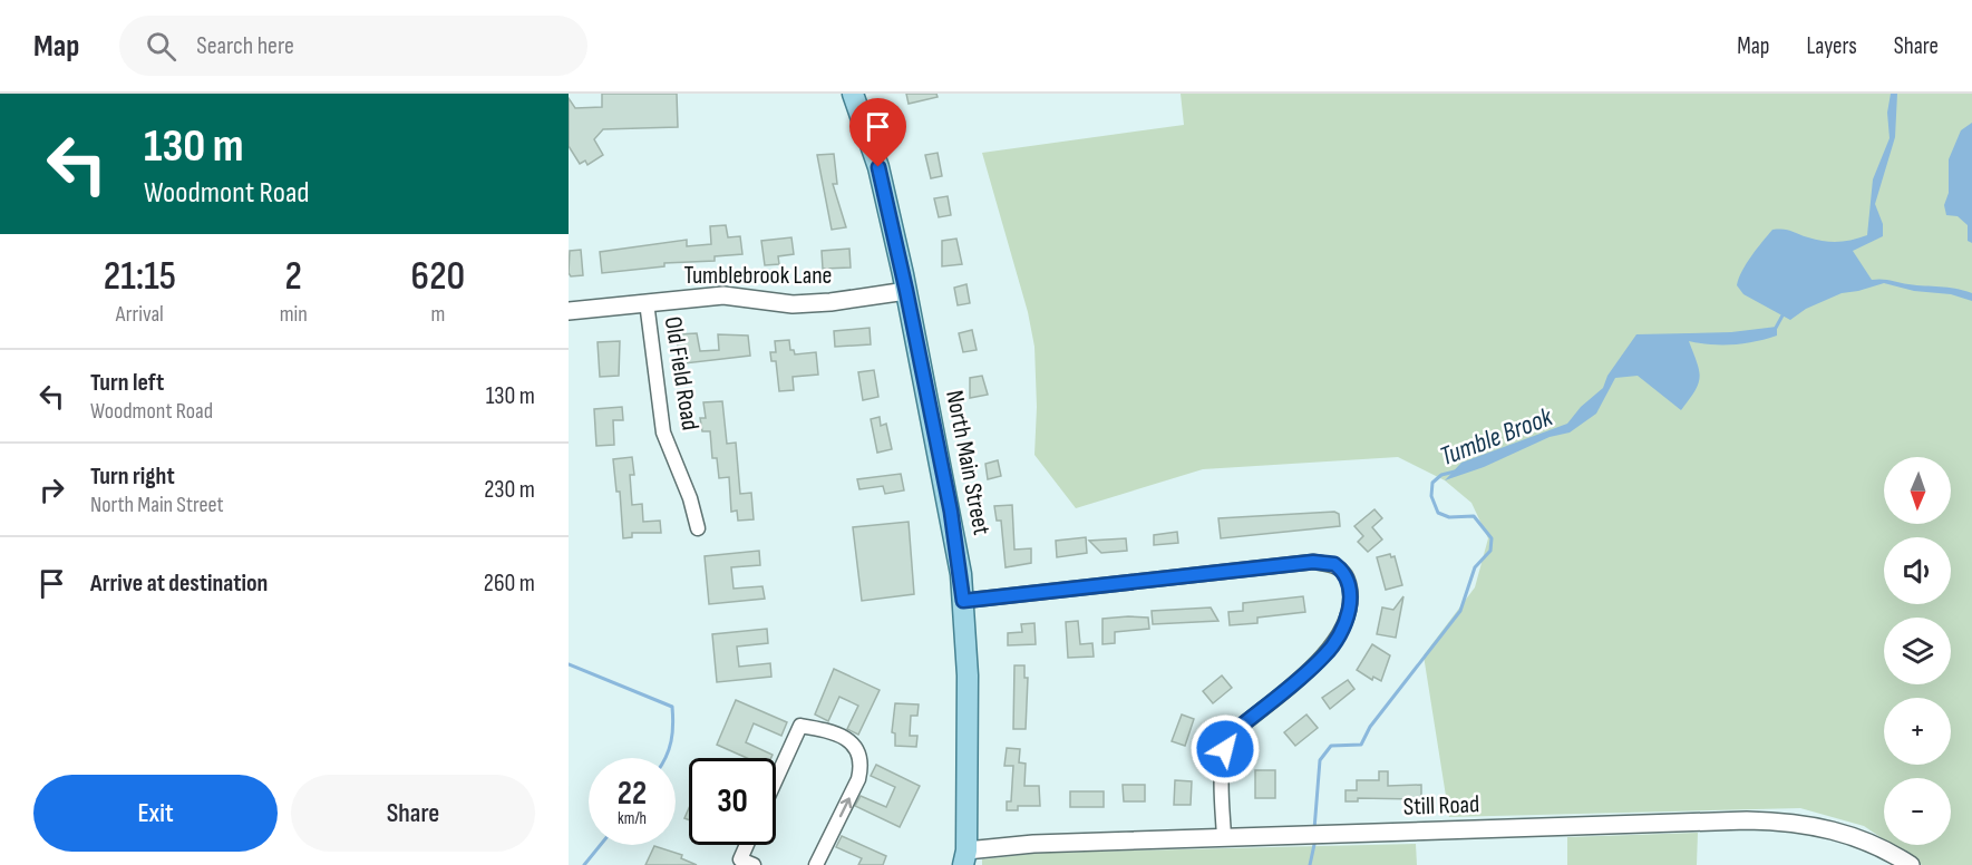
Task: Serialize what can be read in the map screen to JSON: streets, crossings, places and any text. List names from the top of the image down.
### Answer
{
  "streets": {
    "main road": ["North Main Street"],
    "street": ["Tumblebrook Lane", "Old Field Road", "Still Road"]
  },
  "crossings": [
    ["Tumblebrook Lane", "Old Field Road"],
    ["Tumblebrook Lane", "North Main Street"],
    ["North Main Street", "Still Road"]
  ],
  "water": ["Tumble Brook"],
  "north": "bottom",
  "page": {
    "header": "Map",
    "search": "Search here",
    "nav": ["Map", "Layers", "Share"],
    "turn": ["130 m", "Woodmont Road"],
    "eta": [
      "21:15",
      "Arrival",
      "2",
      "min",
      "620",
      "m"
    ],
    "list": [
      {
        "name": "Turn left",
        "note": "Woodmont Road",
        "value": "130 m"
      },
      {
        "name": "Turn right",
        "note": "North Main Street",
        "value": "230 m"
      },
      {
        "name": "Arrive at destination",
        "value": "260 m"
      }
    ],
    "map_buttons": ["+", "−"],
    "speed": "22 km/h",
    "limit": "30",
    "buttons": ["Exit", "Share"]
  }
}
